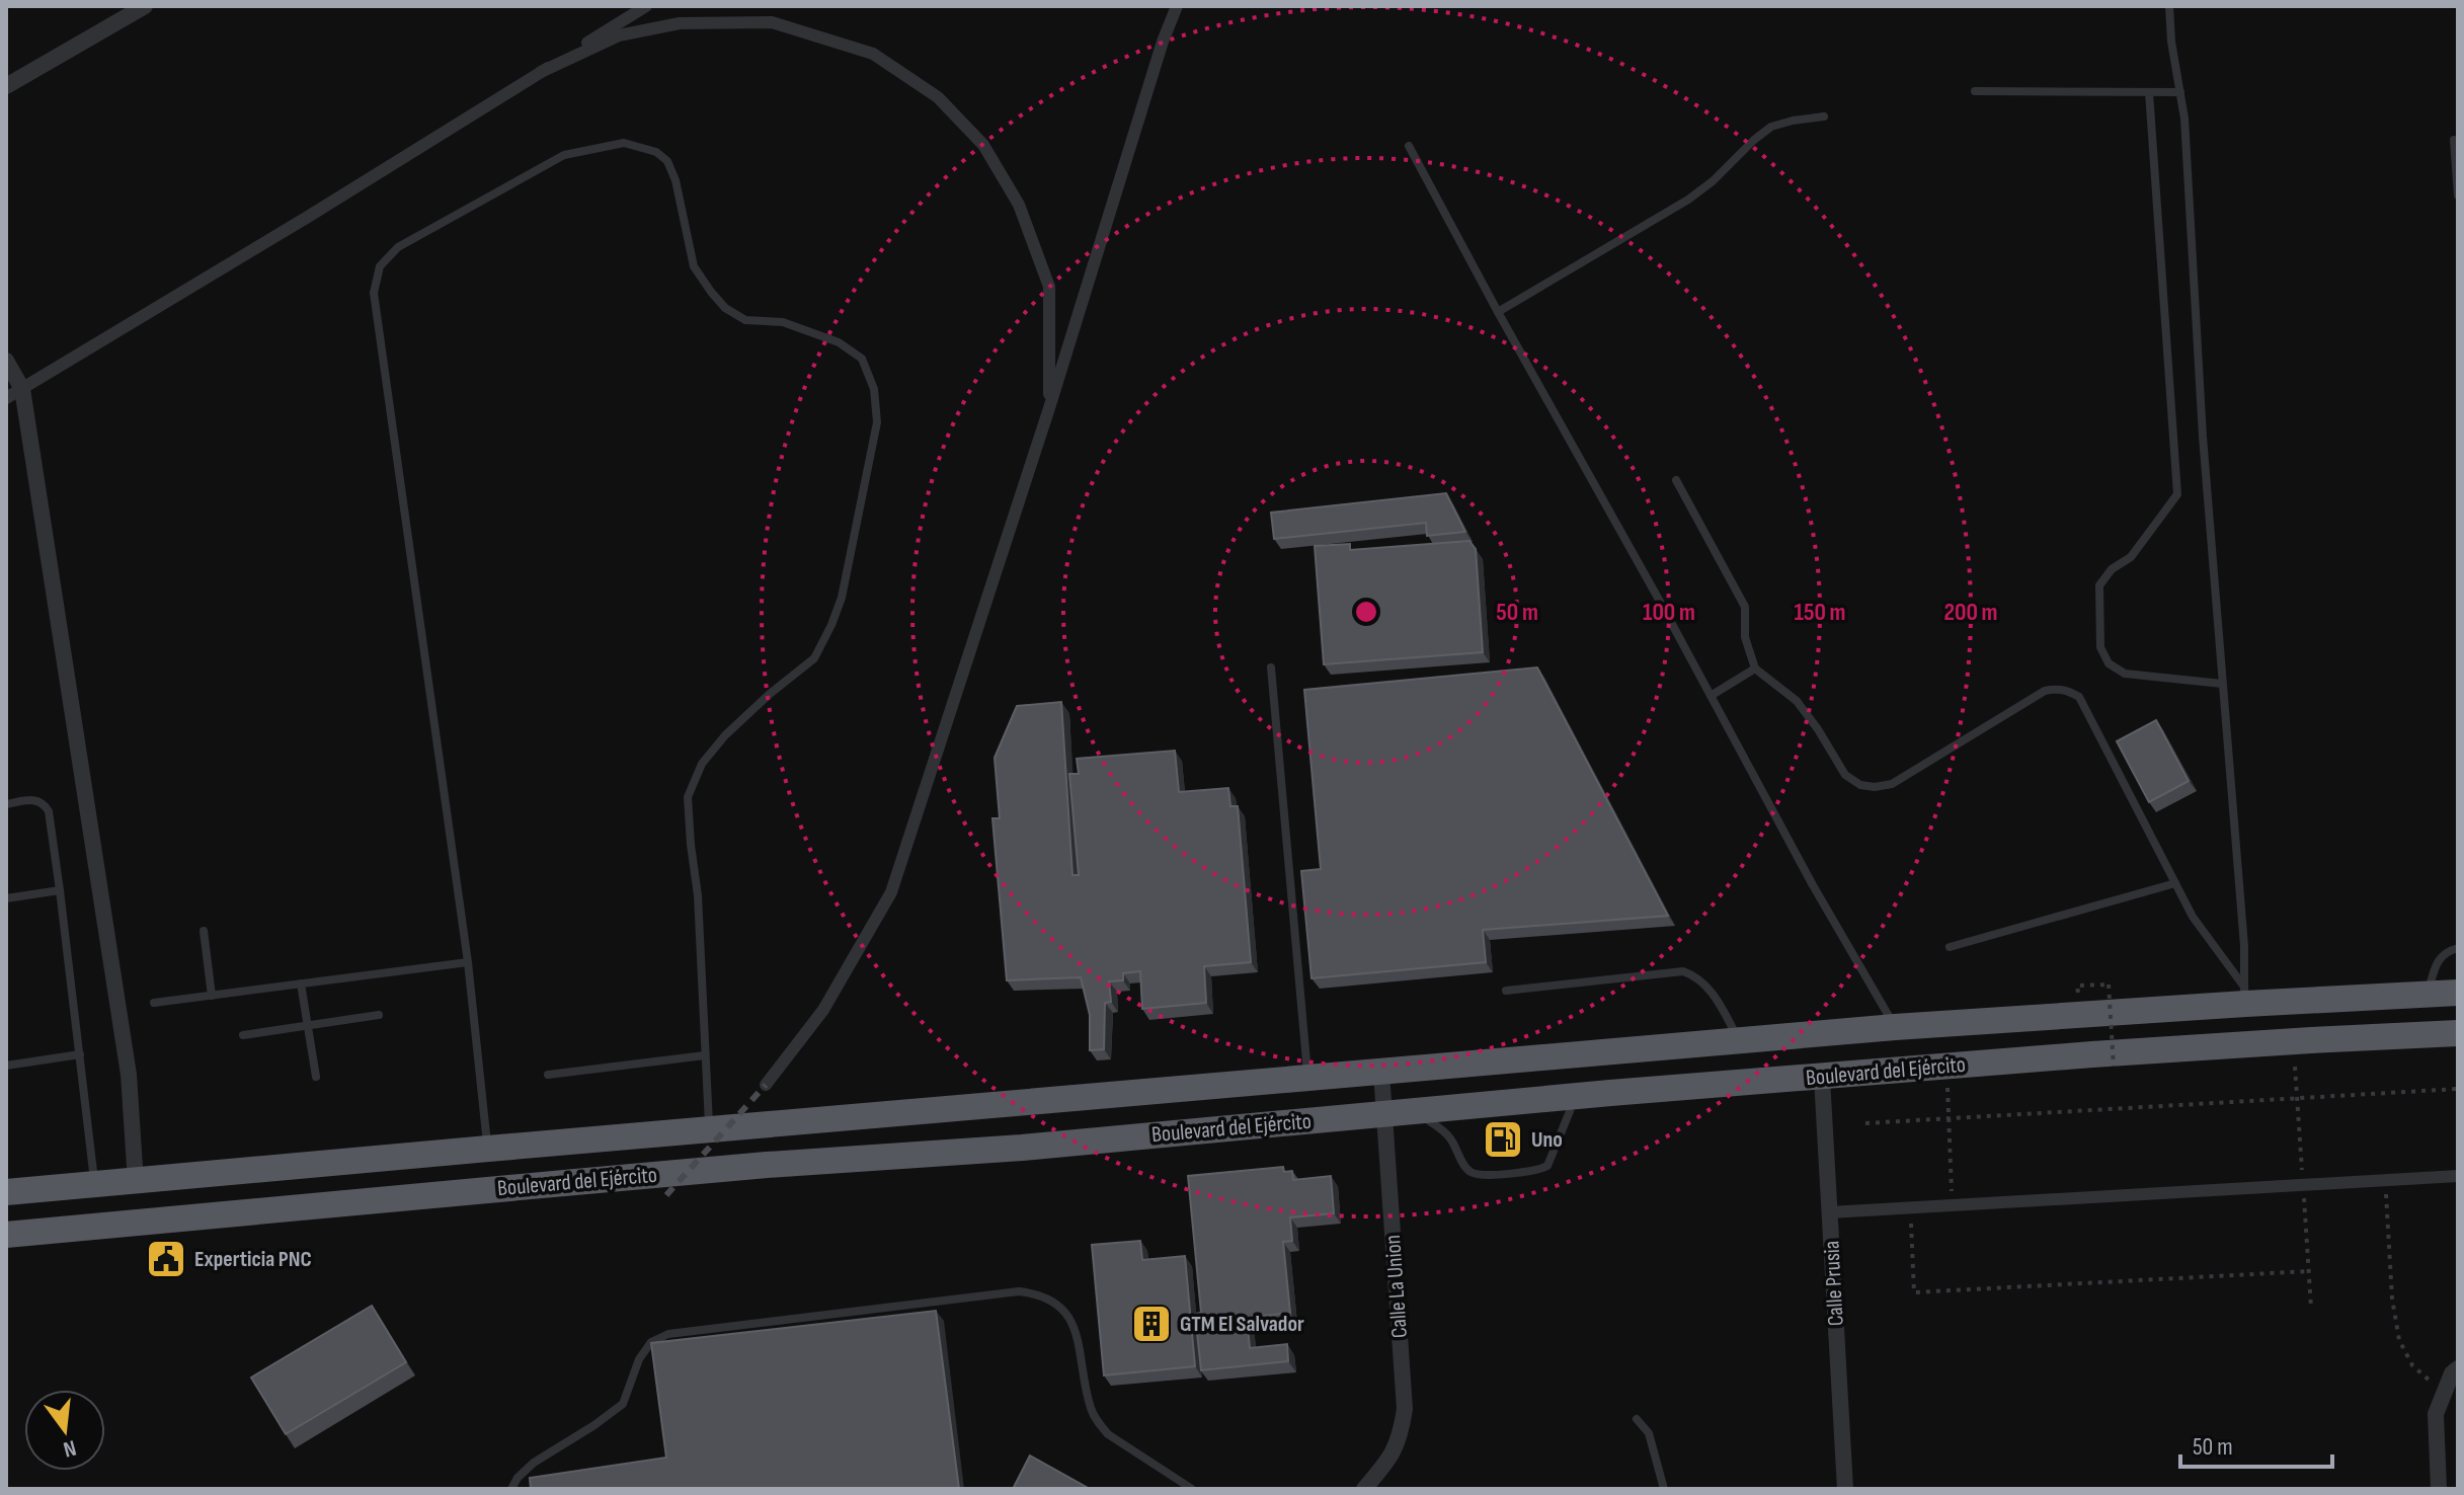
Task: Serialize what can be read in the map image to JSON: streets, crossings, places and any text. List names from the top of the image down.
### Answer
{
  "streets": {
    "highway": ["Boulevard del Ejército"],
    "street": ["Calle Prusia", "Calle La Union"]
  },
  "crossings": [
    ["Boulevard del Ejército", "Calle Prusia"],
    ["Boulevard del Ejército", "Calle La Union"]
  ],
  "places": {
    "fuel station": ["Uno"],
    "public building": ["Experticia PNC"],
    "building": ["GTM El Salvador"]
  },
  "scale_bar": "50 m",
  "north": "bottom",
  "rings": [
    "50 m",
    "100 m",
    "150 m",
    "200 m"
  ]
}
